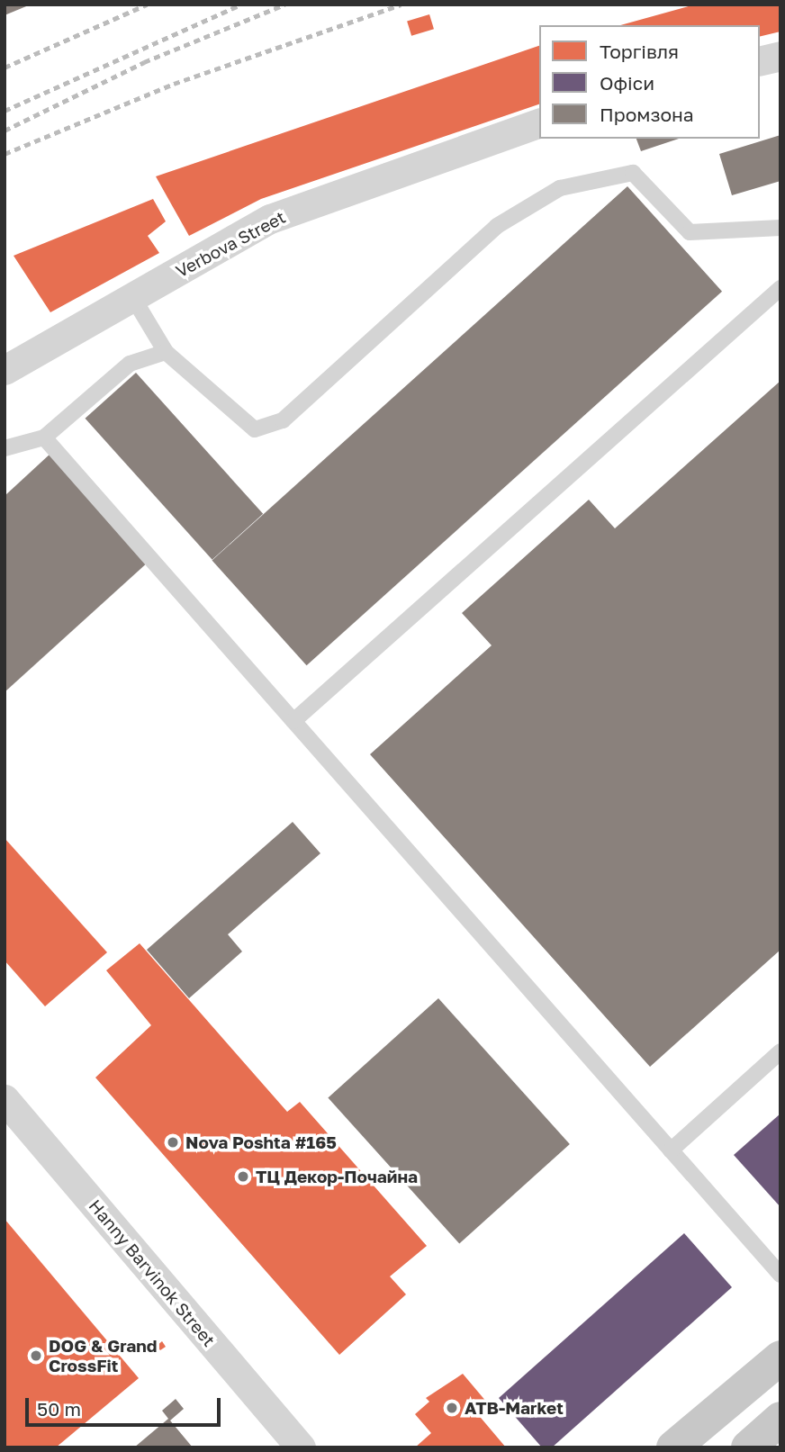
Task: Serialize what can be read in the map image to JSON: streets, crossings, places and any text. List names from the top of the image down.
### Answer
{
  "streets": {
    "street": ["Verbova Street", "Hanny Barvinok Street"]
  },
  "places": [
    "Nova Poshta #165",
    "ТЦ Декор-Почайна",
    "DOG & Grand CrossFit",
    "ATB-Market"
  ],
  "legend": ["Торгівля", "Офіси", "Промзона"],
  "scale_bar": "50 m"
}
